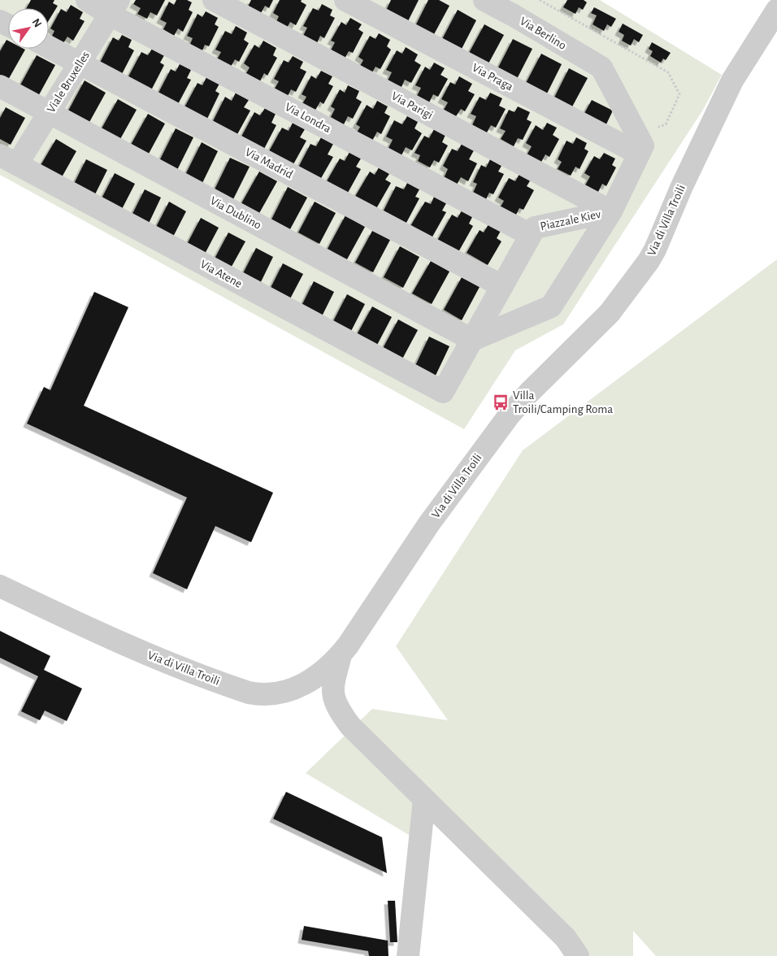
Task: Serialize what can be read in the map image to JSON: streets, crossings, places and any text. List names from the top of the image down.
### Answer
{
  "streets": {
    "street": [
      "Via Berlino",
      "Via Praga",
      "Viale Bruxelles",
      "Via Parigi",
      "Via Londra",
      "Via Madrid",
      "Via Dublino",
      "Piazzale Kiev",
      "Via di Villa Troili",
      "Via Atene"
    ]
  },
  "crossings": [
    ["Via Berlino", "Via Praga"],
    ["Viale Bruxelles", "Via Londra"],
    ["Viale Bruxelles", "Via Madrid"],
    ["Viale Bruxelles", "Via Dublino"],
    ["Viale Bruxelles", "Via Atene"],
    ["Via Parigi", "Piazzale Kiev"],
    ["Via Londra", "Piazzale Kiev"],
    ["Via Madrid", "Piazzale Kiev"],
    ["Via Dublino", "Piazzale Kiev"],
    ["Via Dublino", "Via Atene"],
    ["Piazzale Kiev", "Via Atene"]
  ],
  "places": {
    "bus stop": ["Villa Troili/Camping Roma"]
  },
  "north": "top right"
}
